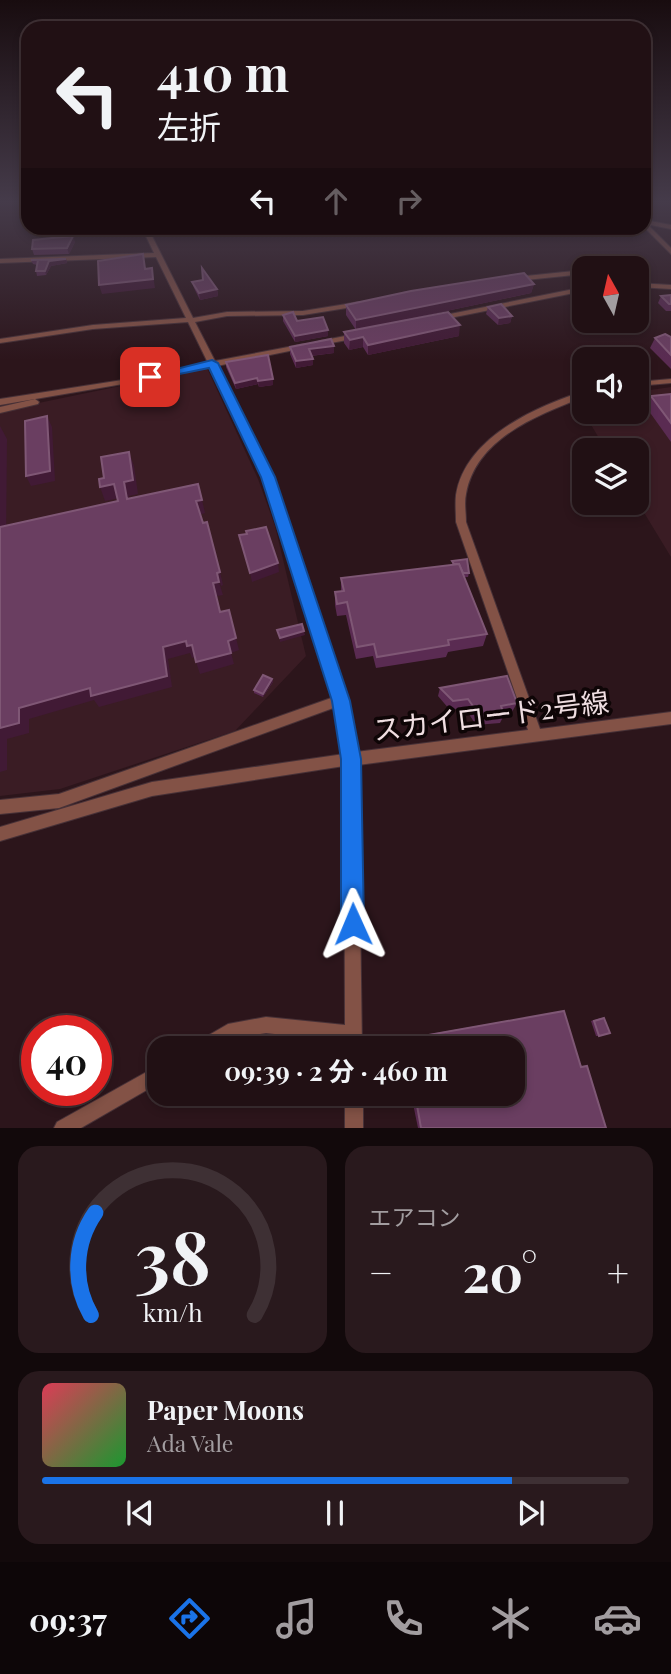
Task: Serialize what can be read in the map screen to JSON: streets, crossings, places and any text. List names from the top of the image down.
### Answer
{
  "streets": {
    "street": ["スカイロード2号線"]
  },
  "north": "top",
  "page": {
    "turn": ["410 m", "左折"],
    "limit": "40",
    "trip": "09:39 · 2 分 · 460 m",
    "tile": "エアコン",
    "heat": ["−", "20°", "+"],
    "song": ["Paper Moons", "Ada Vale"],
    "tabs": "09:37",
    "gauge": ["38", "km/h"]
  }
}
